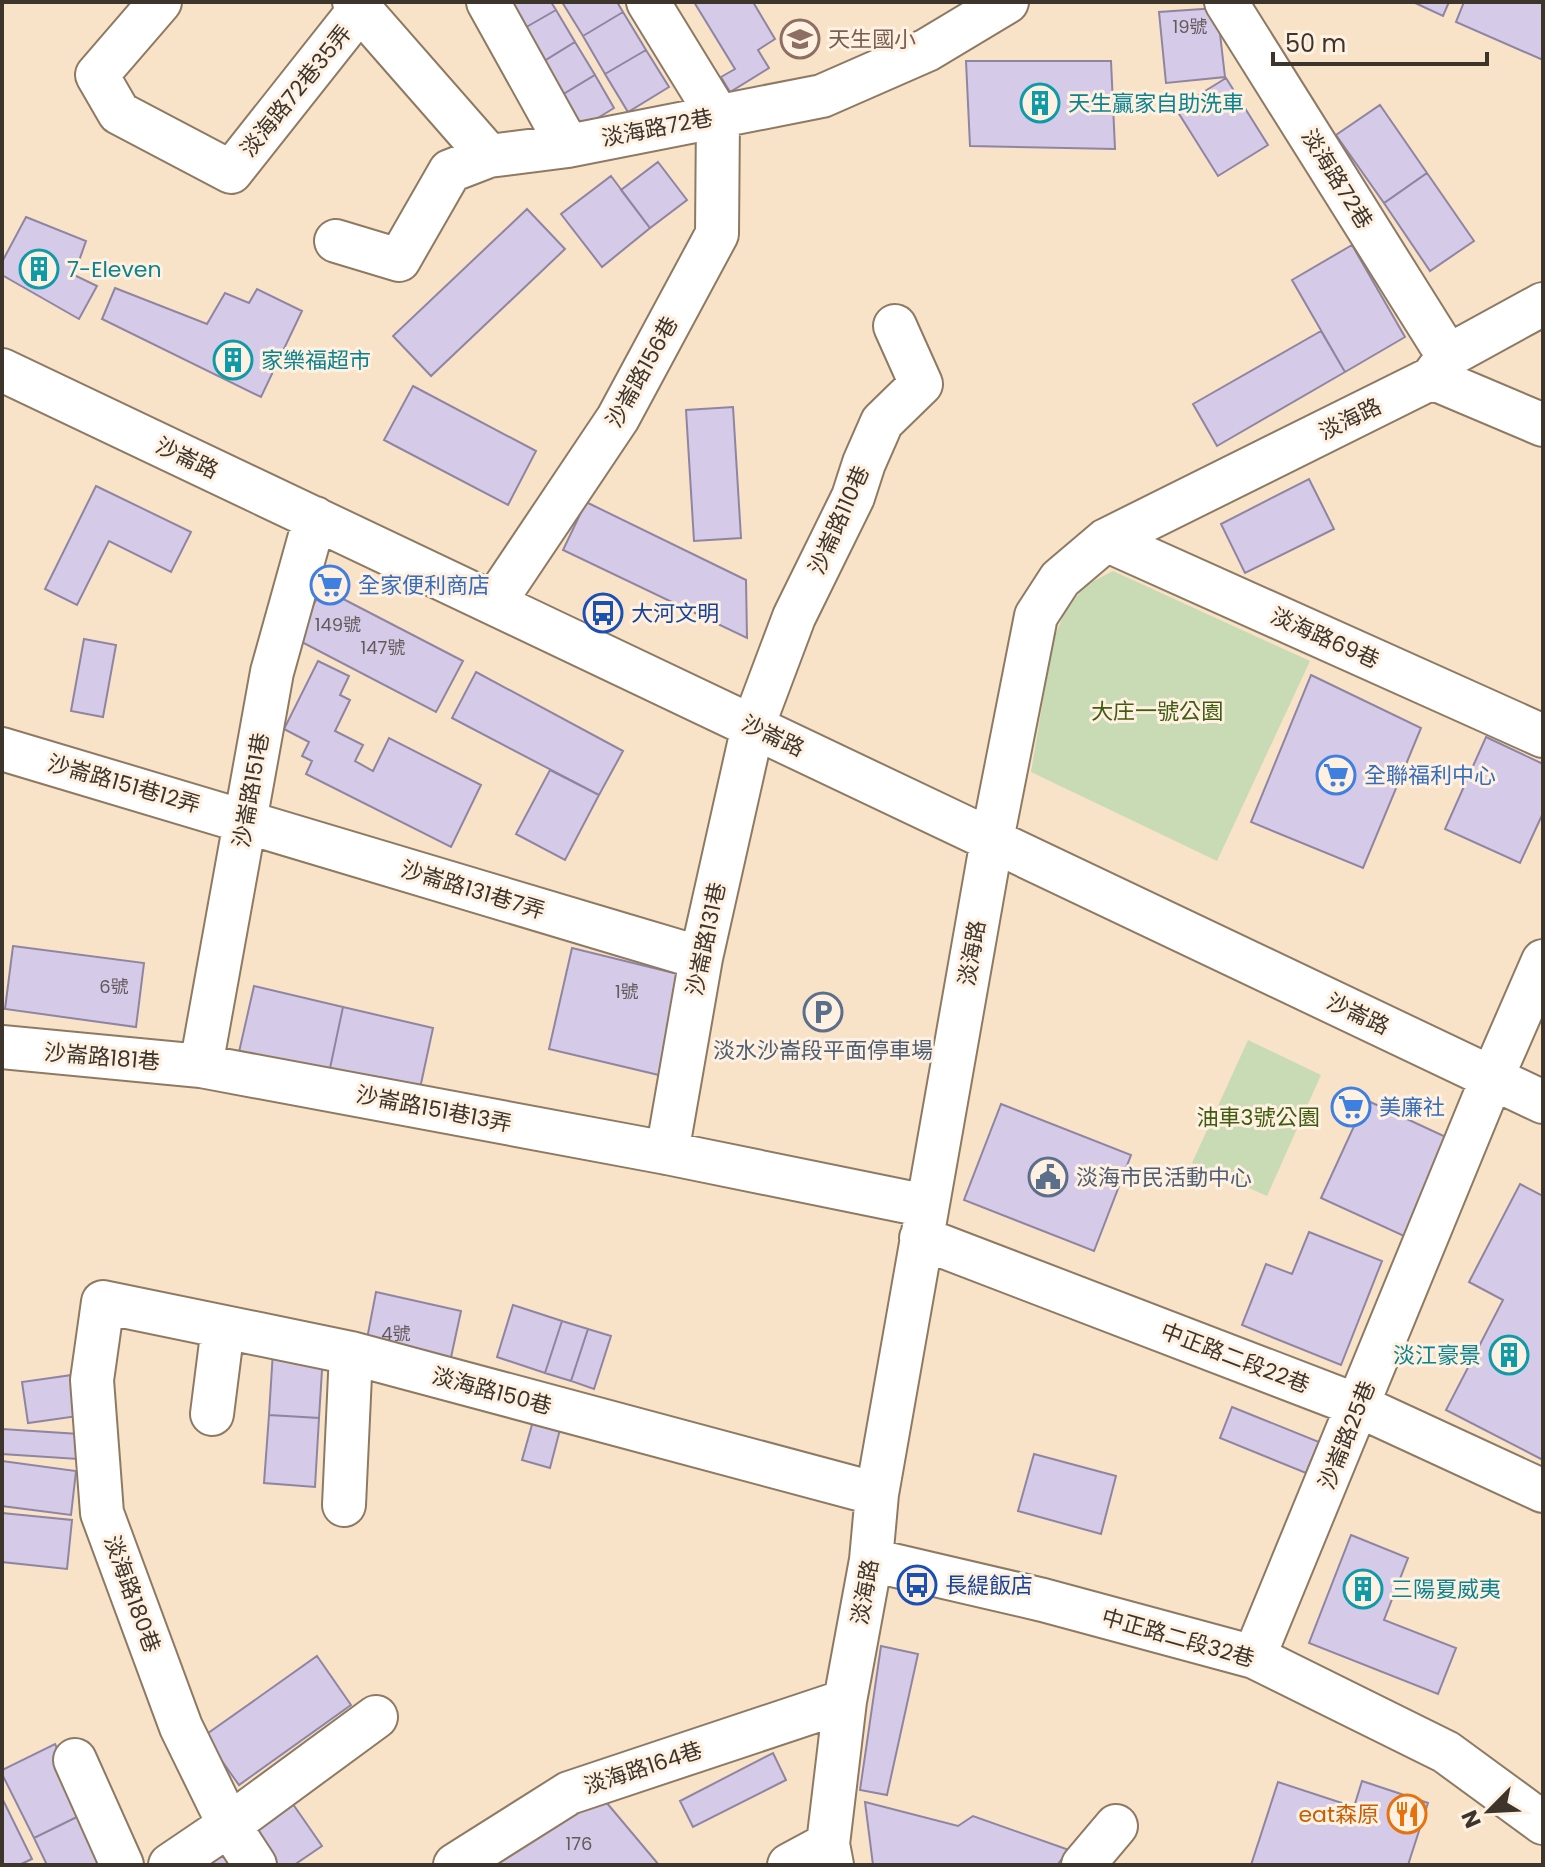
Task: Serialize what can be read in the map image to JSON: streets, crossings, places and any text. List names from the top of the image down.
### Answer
{
  "streets": {
    "street": [
      "淡海路72巷35弄",
      "淡海路72巷",
      "沙崙路156巷",
      "淡海路",
      "沙崙路",
      "沙崙路110巷",
      "淡海路69巷",
      "沙崙路151巷12弄",
      "沙崙路151巷",
      "沙崙路131巷7弄",
      "沙崙路131巷",
      "沙崙路181巷",
      "沙崙路151巷13弄",
      "中正路二段22巷",
      "淡海路150巷",
      "沙崙路25巷",
      "淡海路180巷",
      "中正路二段32巷",
      "淡海路164巷"
    ]
  },
  "crossings": [
    ["淡海路72巷", "沙崙路156巷"],
    ["淡海路72巷", "淡海路"],
    ["沙崙路156巷", "沙崙路"],
    ["淡海路", "沙崙路"],
    ["淡海路", "淡海路69巷"],
    ["淡海路", "沙崙路151巷13弄"],
    ["淡海路", "中正路二段22巷"],
    ["淡海路", "淡海路150巷"],
    ["淡海路", "中正路二段32巷"],
    ["淡海路", "淡海路164巷"],
    ["沙崙路", "沙崙路110巷"],
    ["沙崙路", "沙崙路151巷"],
    ["沙崙路", "沙崙路131巷"],
    ["沙崙路", "沙崙路25巷"],
    ["沙崙路110巷", "沙崙路131巷"],
    ["沙崙路151巷12弄", "沙崙路151巷"],
    ["沙崙路151巷12弄", "沙崙路131巷7弄"],
    ["沙崙路151巷", "沙崙路131巷7弄"],
    ["沙崙路151巷", "沙崙路181巷"],
    ["沙崙路151巷", "沙崙路151巷13弄"],
    ["沙崙路131巷7弄", "沙崙路131巷"],
    ["沙崙路131巷", "沙崙路151巷13弄"],
    ["沙崙路181巷", "沙崙路151巷13弄"],
    ["沙崙路151巷13弄", "中正路二段22巷"],
    ["中正路二段22巷", "沙崙路25巷"],
    ["淡海路150巷", "淡海路180巷"],
    ["沙崙路25巷", "中正路二段32巷"]
  ],
  "parks": ["大庄一號公園", "油車3號公園"],
  "places": {
    "school or university": ["天生國小"],
    "building": [
      "天生贏家自助洗車",
      "7-Eleven",
      "家樂福超市",
      "淡江豪景",
      "三陽夏威夷"
    ],
    "supermarket": ["全家便利商店", "全聯福利中心", "美廉社"],
    "bus stop": ["大河文明", "長緹飯店"],
    "parking": ["淡水沙崙段平面停車場"],
    "public building": ["淡海市民活動中心"],
    "restaurant": ["eat森原"]
  },
  "house_numbers": [
    "19號",
    "149號",
    "147號",
    "6號",
    "1號",
    "4號",
    "176"
  ],
  "scale_bar": "50 m",
  "north": "bottom left"
}
